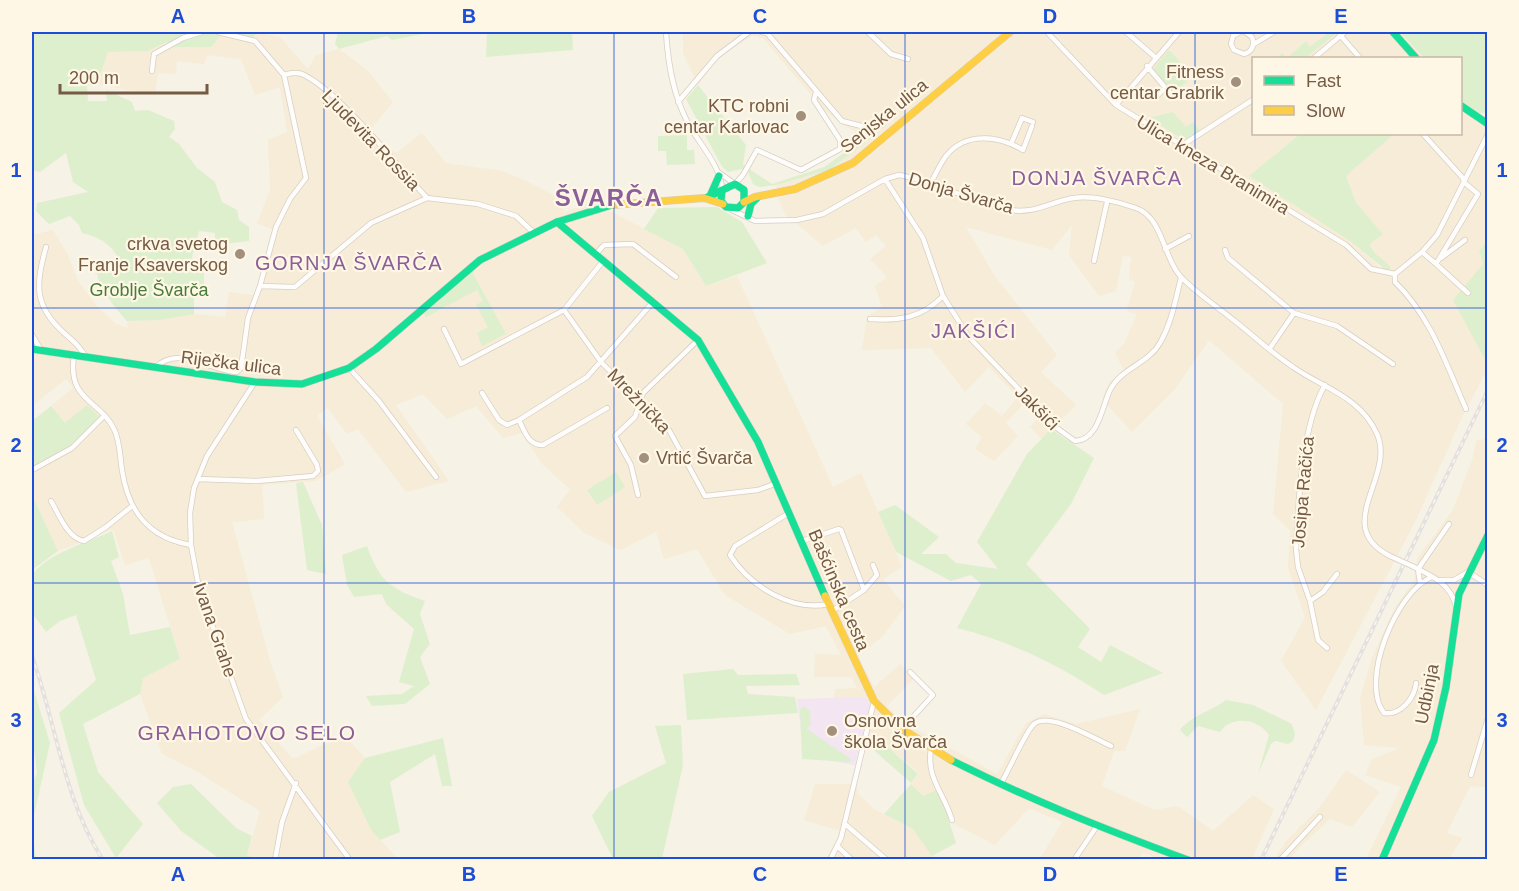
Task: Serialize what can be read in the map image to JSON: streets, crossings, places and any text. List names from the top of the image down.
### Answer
{
  "streets": {
    "main road": [
      "Senjska ulica",
      "Riječka ulica",
      "Bašćinska cesta",
      "Udbinja"
    ],
    "street": [
      "Ljudevita Rossia",
      "Ulica kneza Branimira",
      "Donja Švarča",
      "Mrežnička",
      "Jakšići",
      "Josipa Račića",
      "Ivana Grahe"
    ]
  },
  "crossings": [
    ["Senjska ulica", "Donja Švarča"],
    ["Ljudevita Rossia", "Riječka ulica"],
    ["Donja Švarča", "Jakšići"],
    ["Donja Švarča", "Josipa Račića"],
    ["Riječka ulica", "Bašćinska cesta"],
    ["Riječka ulica", "Ivana Grahe"],
    ["Mrežnička", "Bašćinska cesta"]
  ],
  "districts": [
    "DONJA ŠVARČA",
    "ŠVARČA",
    "GORNJA ŠVARČA",
    "JAKŠIĆI",
    "GRAHOTOVO SELO"
  ],
  "parks": ["Groblje Švarča"],
  "places": [
    "Fitness centar Grabrik",
    "KTC robni centar Karlovac",
    "crkva svetog Franje Ksaverskog",
    "Vrtić Švarča",
    "Osnovna škola Švarča"
  ],
  "legend": ["Fast", "Slow"],
  "scale_bar": "200 m",
  "grid": {
    "columns": [
      "A",
      "B",
      "C",
      "D",
      "E"
    ],
    "rows": ["1", "2", "3"]
  }
}
